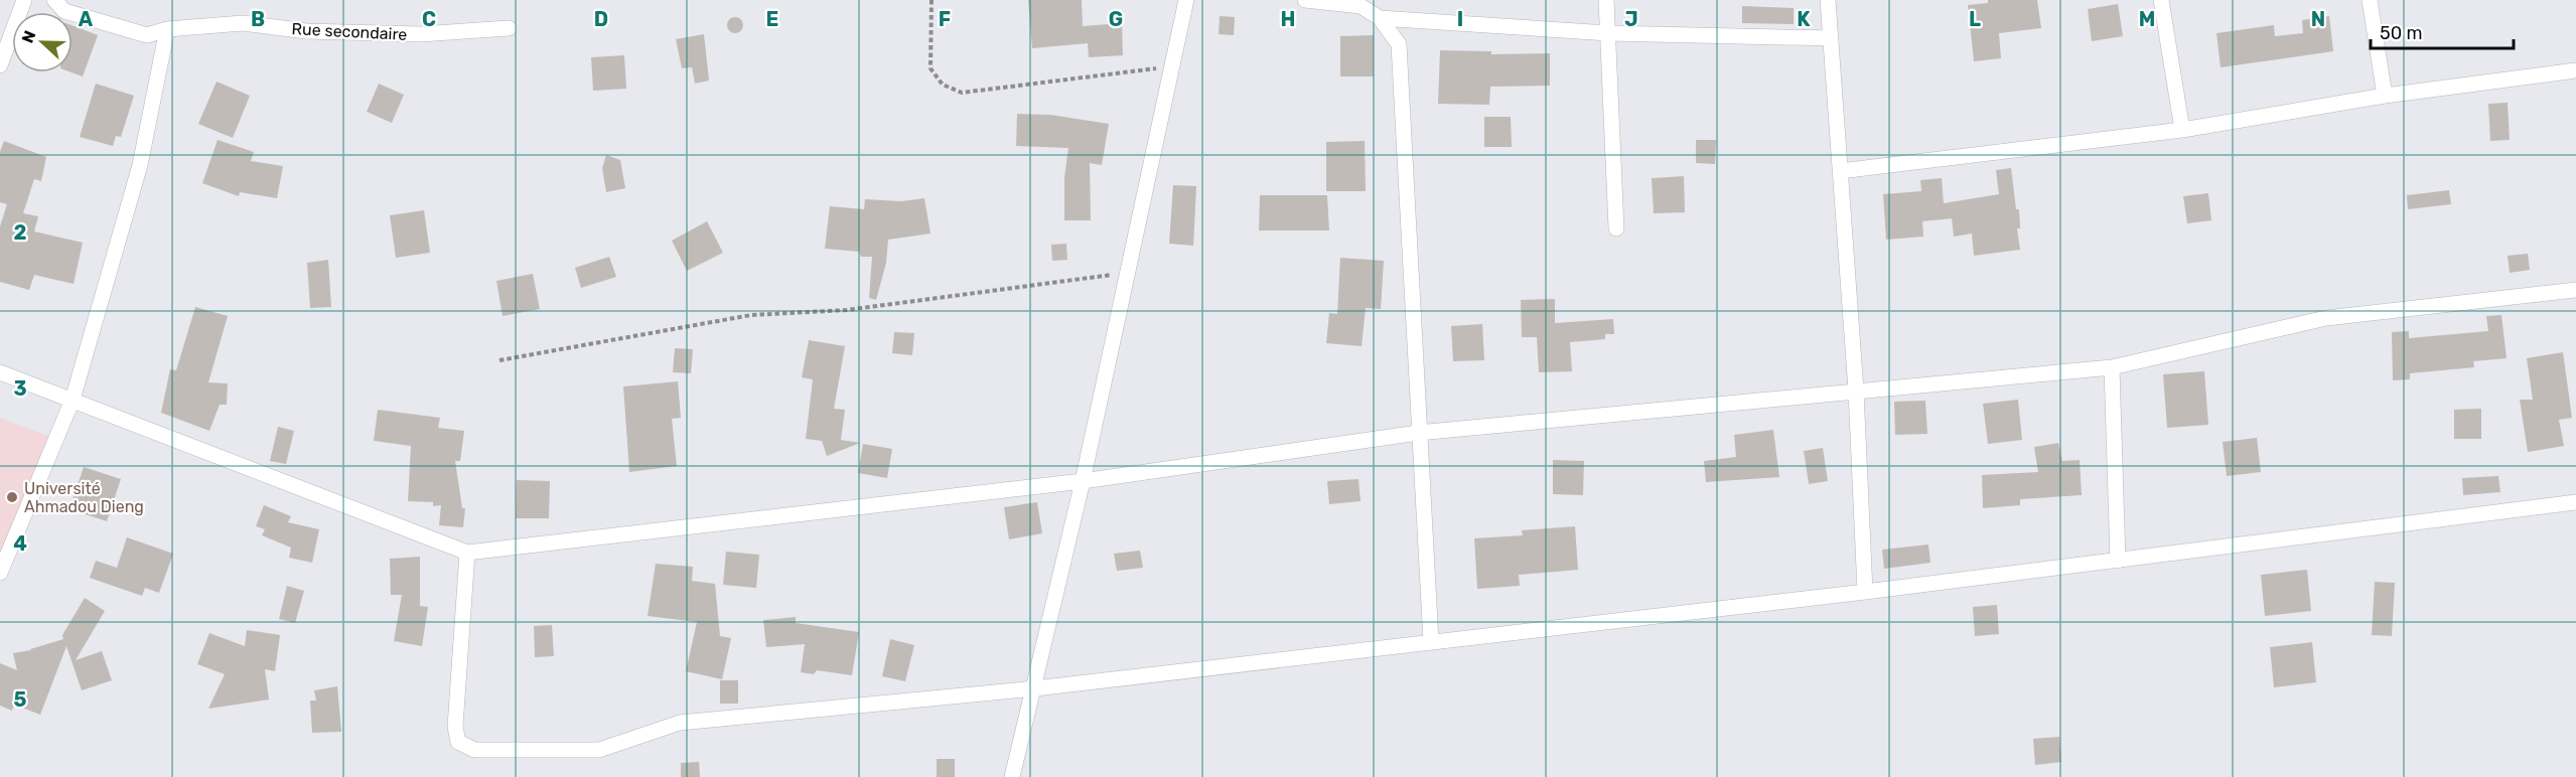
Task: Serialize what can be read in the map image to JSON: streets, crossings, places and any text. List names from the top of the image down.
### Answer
{
  "streets": {
    "street": ["Rue secondaire"]
  },
  "places": ["Université Ahmadou Dieng"],
  "scale_bar": "50 m",
  "north": "left",
  "grid": {
    "columns": [
      "A",
      "B",
      "C",
      "D",
      "E",
      "F",
      "G",
      "H",
      "I",
      "J",
      "K",
      "L",
      "M",
      "N"
    ],
    "rows": [
      "2",
      "3",
      "4",
      "5"
    ]
  }
}
